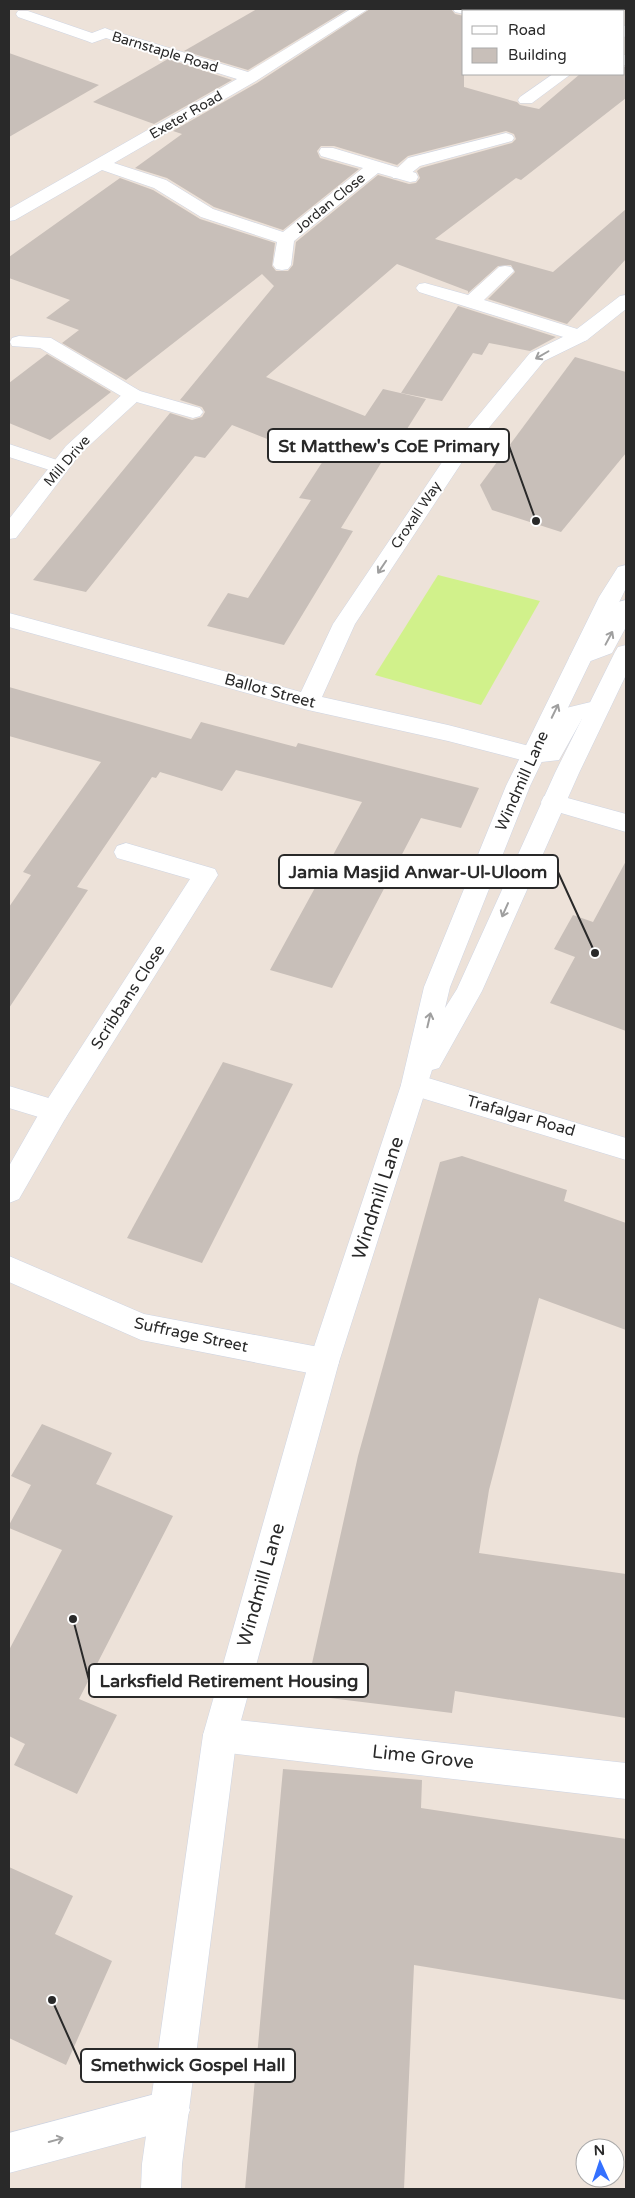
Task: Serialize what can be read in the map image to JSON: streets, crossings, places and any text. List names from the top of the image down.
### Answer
{
  "streets": {
    "street": [
      "Barnstaple Road",
      "Exeter Road",
      "Jordan Close",
      "Mill Drive",
      "Croxall Way",
      "Ballot Street",
      "Windmill Lane",
      "Scribbans Close",
      "Trafalgar Road",
      "Suffrage Street",
      "Lime Grove"
    ]
  },
  "crossings": [
    ["Barnstaple Road", "Exeter Road"],
    ["Exeter Road", "Jordan Close"],
    ["Croxall Way", "Ballot Street"],
    ["Ballot Street", "Windmill Lane"],
    ["Windmill Lane", "Trafalgar Road"],
    ["Windmill Lane", "Suffrage Street"],
    ["Windmill Lane", "Lime Grove"]
  ],
  "one_way": ["Croxall Way"],
  "places": [
    "St Matthew's CoE Primary",
    "Jamia Masjid Anwar-Ul-Uloom",
    "Larksfield Retirement Housing",
    "Smethwick Gospel Hall"
  ],
  "legend": ["Road", "Building"],
  "north": "top"
}
